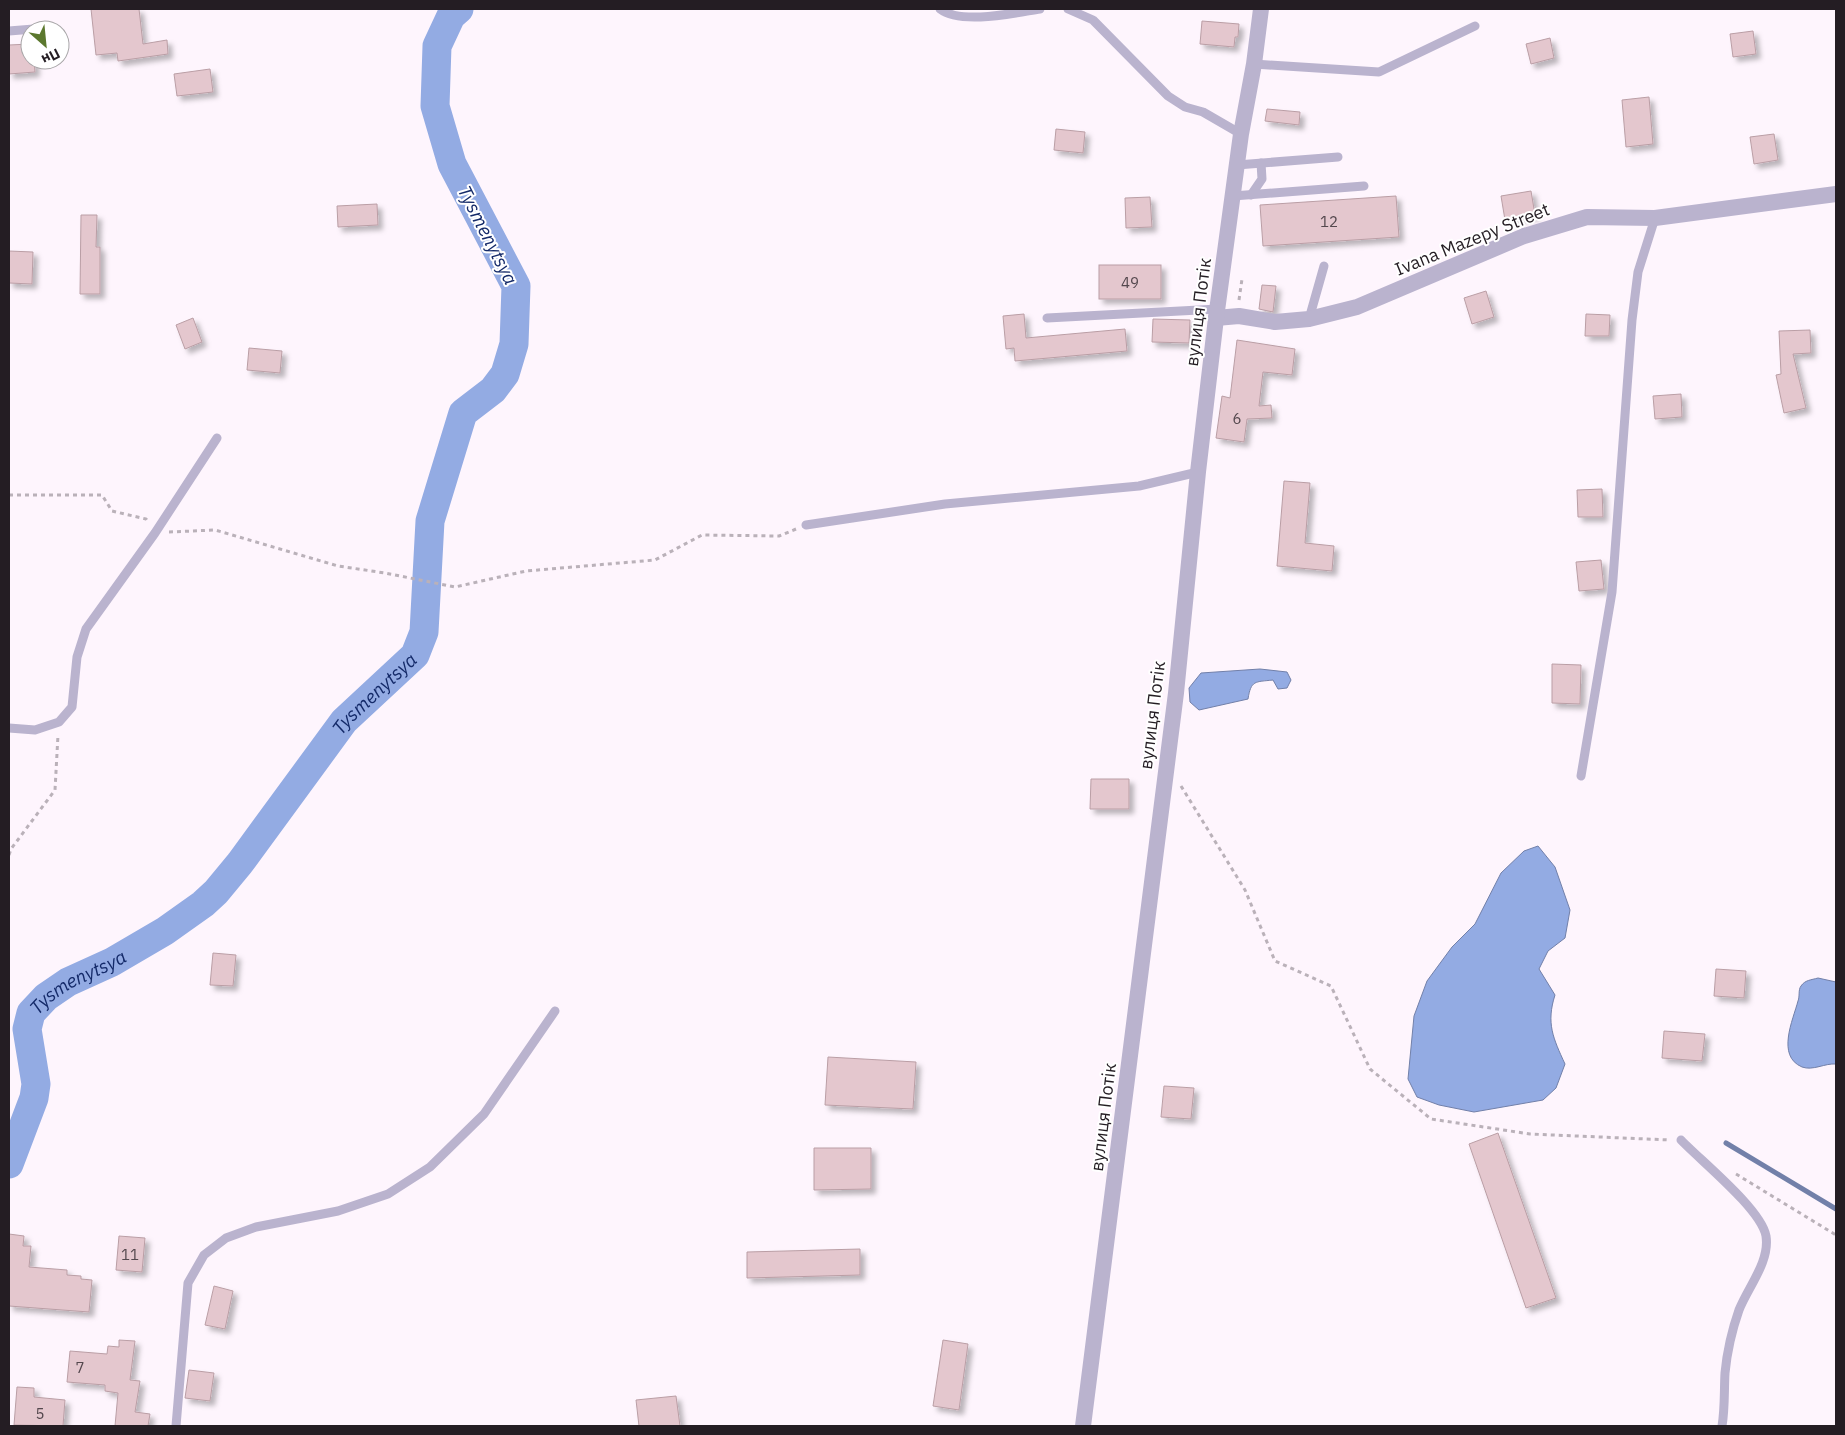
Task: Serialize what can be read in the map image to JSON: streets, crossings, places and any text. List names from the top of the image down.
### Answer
{
  "streets": {
    "street": ["Ivana Mazepy Street", "вулиця Потік"]
  },
  "crossings": [
    ["Ivana Mazepy Street", "вулиця Потік"]
  ],
  "water": ["Tysmenytsya"],
  "house_numbers": [
    "12",
    "49",
    "6",
    "11",
    "7",
    "5"
  ],
  "north": "bottom right"
}
